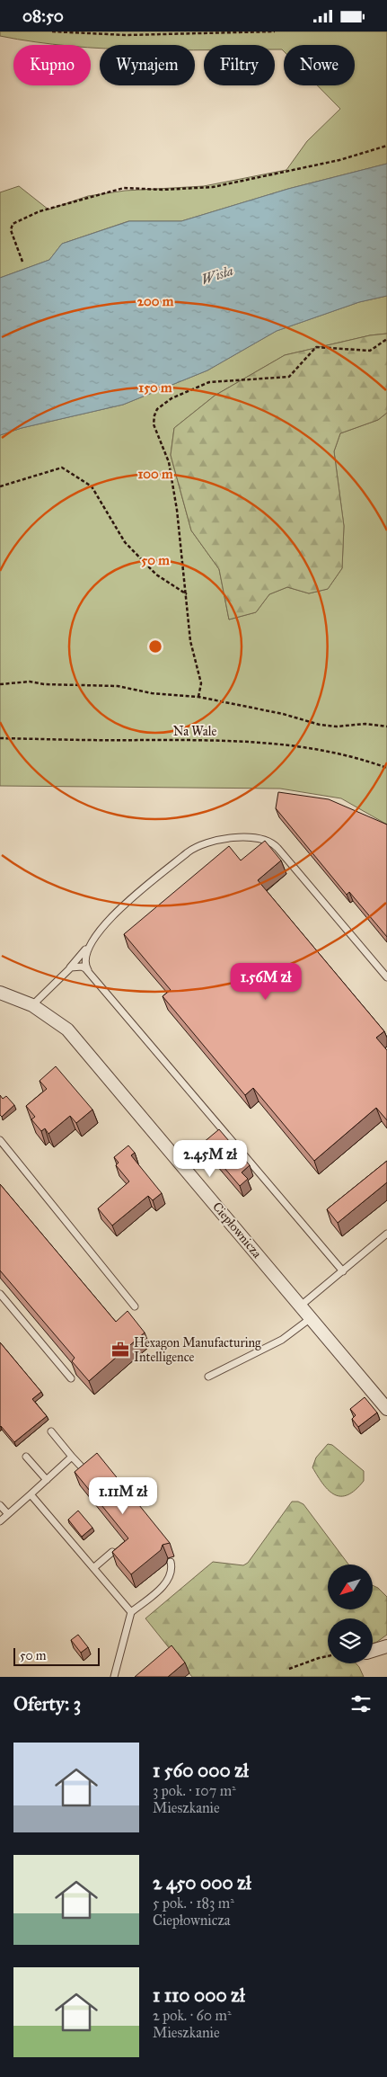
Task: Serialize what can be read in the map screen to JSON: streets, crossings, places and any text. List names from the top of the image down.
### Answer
{
  "streets": {
    "street": ["Ciepłownicza"],
    "path": ["Na Wale"]
  },
  "water": ["Wisła"],
  "places": {
    "office": ["Hexagon Manufacturing Intelligence"]
  },
  "scale_bar": "50 m",
  "north": "bottom left",
  "page": {
    "status": "08:50",
    "chip": [
      "Kupno",
      "Wynajem",
      "Filtry",
      "Nowe"
    ],
    "price": ["1.56M zł", "2.45M zł", "1.11M zł"],
    "scale": "50 m",
    "heading": "Oferty: 3",
    "list": [
      {
        "name": "1 560 000 zł",
        "note": "3 pok. · 107 m² · Mieszkanie"
      },
      {
        "name": "2 450 000 zł",
        "note": "5 pok. · 183 m² · Ciepłownicza"
      },
      {
        "name": "1 110 000 zł",
        "note": "2 pok. · 60 m² · Mieszkanie"
      }
    ]
  },
  "rings": [
    "200 m",
    "150 m",
    "100 m",
    "50 m"
  ]
}
